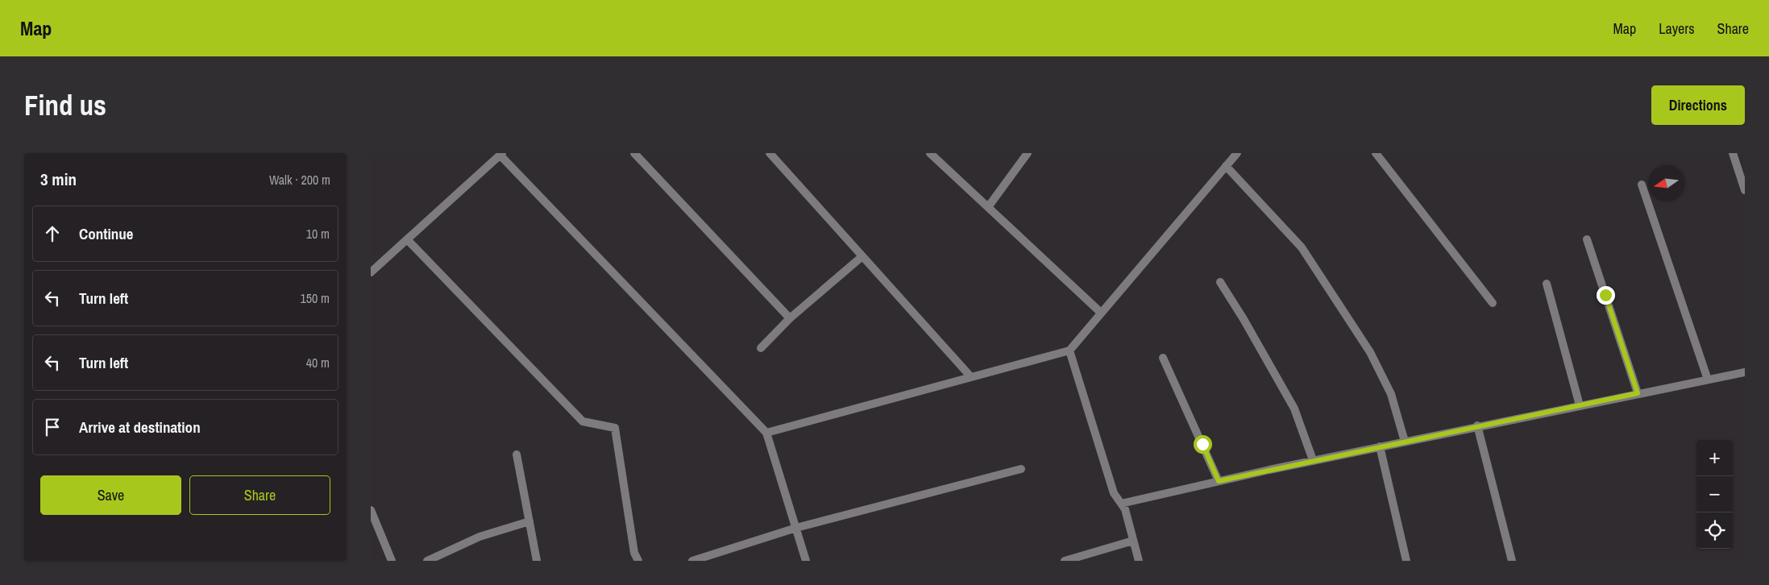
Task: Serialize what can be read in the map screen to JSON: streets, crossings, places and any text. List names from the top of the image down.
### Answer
{
  "north": "left",
  "page": {
    "header": "Map",
    "nav": ["Map", "Layers", "Share"],
    "buttons": [
      "Directions",
      ["Save", "Share"]
    ],
    "title": "Find us",
    "heading": ["3 min", "Walk · 200 m"],
    "list": [
      ["Continue", "10 m"],
      ["Turn left", "150 m"],
      ["Turn left", "40 m"],
      "Arrive at destination"
    ],
    "map_buttons": ["+", "−"]
  }
}
